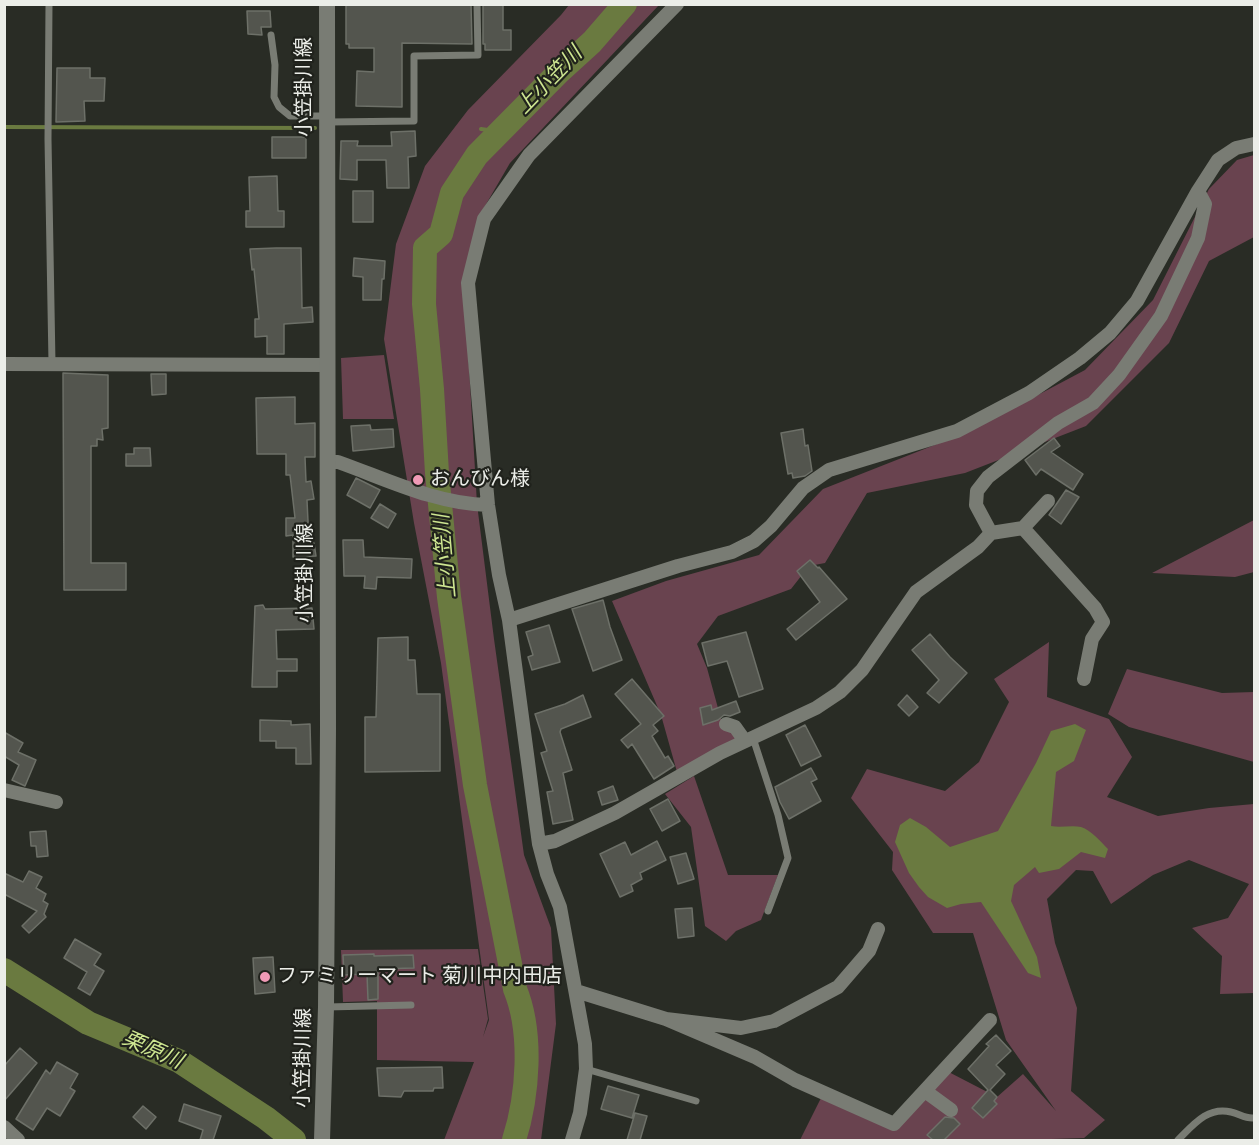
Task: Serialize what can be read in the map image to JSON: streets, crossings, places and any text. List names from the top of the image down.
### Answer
{
  "streets": {
    "main road": ["小笠掛川線"]
  },
  "water": ["上小笠川", "栗原川"],
  "places": ["おんびん様", "ファミリーマート 菊川中内田店"]
}
